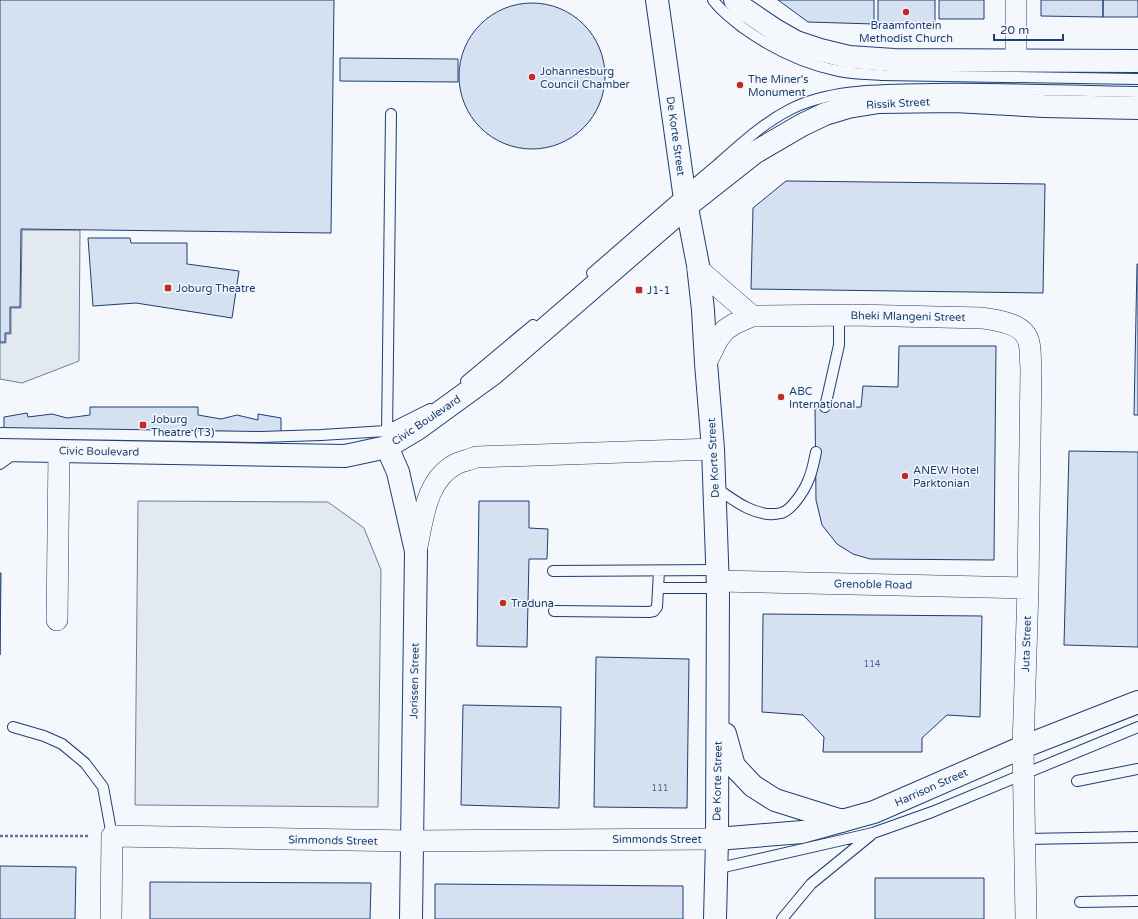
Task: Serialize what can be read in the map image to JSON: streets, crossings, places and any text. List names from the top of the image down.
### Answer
{
  "streets": {
    "main road": [
      "Rissik Street",
      "De Korte Street",
      "Civic Boulevard",
      "Jorissen Street",
      "Harrison Street"
    ],
    "street": [
      "Bheki Mlangeni Street",
      "Grenoble Road",
      "Juta Street",
      "Simmonds Street"
    ]
  },
  "crossings": [
    ["Rissik Street", "De Korte Street"],
    ["Rissik Street", "Civic Boulevard"],
    ["De Korte Street", "Bheki Mlangeni Street"],
    ["De Korte Street", "Civic Boulevard"],
    ["De Korte Street", "Grenoble Road"],
    ["De Korte Street", "Harrison Street"],
    ["De Korte Street", "Simmonds Street"],
    ["Bheki Mlangeni Street", "Juta Street"],
    ["Civic Boulevard", "Jorissen Street"],
    ["Grenoble Road", "Juta Street"],
    ["Juta Street", "Harrison Street"],
    ["Jorissen Street", "Simmonds Street"],
    ["Harrison Street", "Simmonds Street"]
  ],
  "places": {
    "other": [
      "Braamfontein Methodist Church",
      "Johannesburg Council Chamber",
      "The Miner's Monument",
      "ABC International",
      "ANEW Hotel Parktonian",
      "Traduna"
    ],
    "transit": ["Joburg Theatre", "J1-1", "Joburg Theatre (T3)"]
  },
  "house_numbers": ["114", "111"],
  "scale_bar": "20 m"
}
